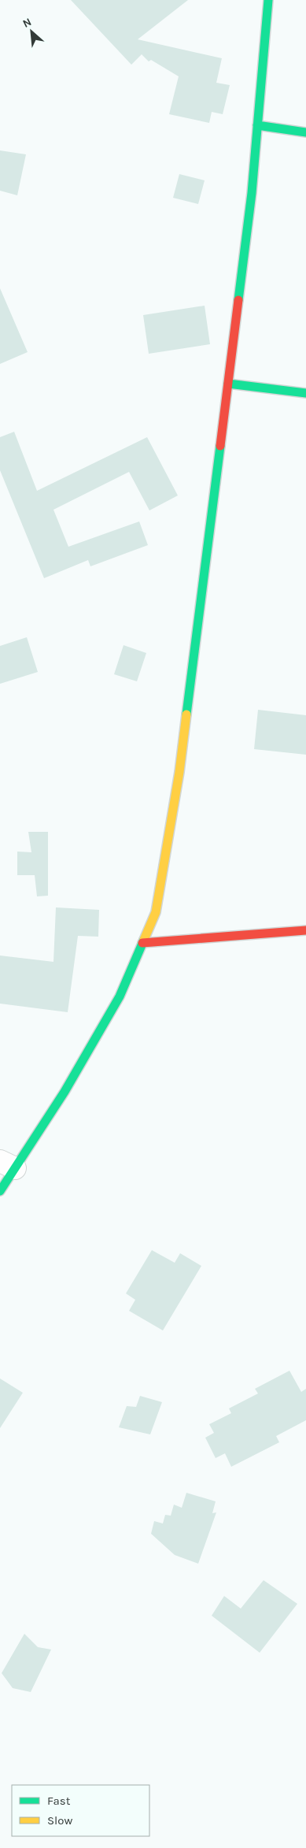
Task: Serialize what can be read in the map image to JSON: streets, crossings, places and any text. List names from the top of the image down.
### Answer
{
  "legend": ["Fast", "Slow"],
  "north": "top left"
}
